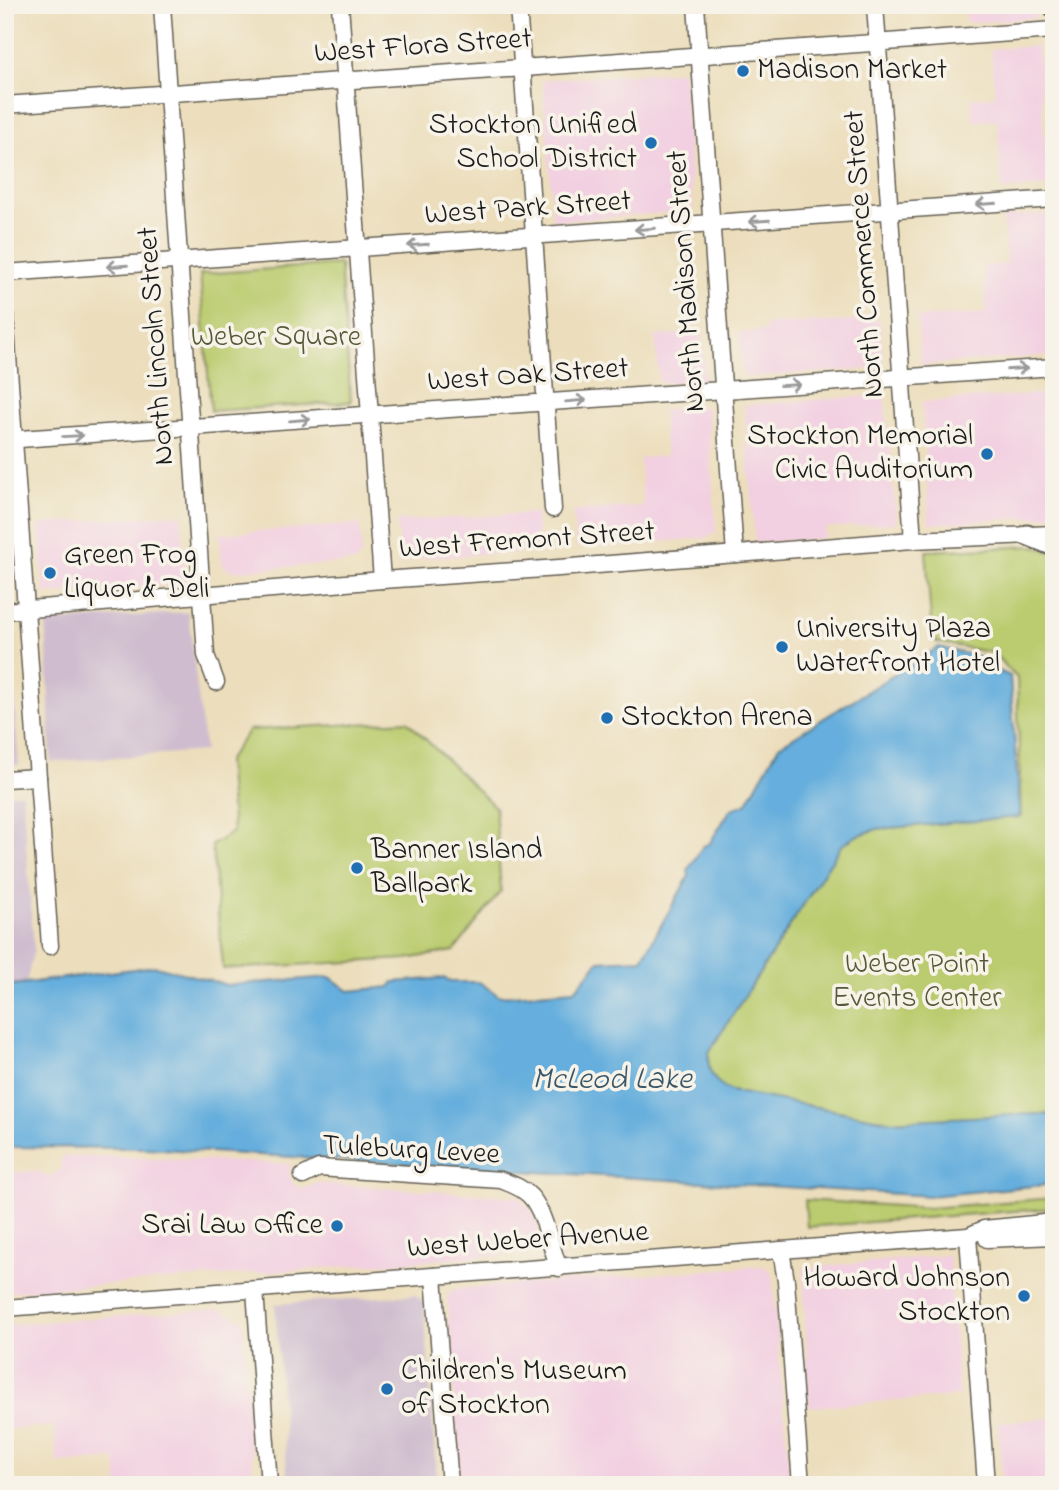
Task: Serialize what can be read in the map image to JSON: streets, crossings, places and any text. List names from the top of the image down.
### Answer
{
  "streets": {
    "street": [
      "West Flora Street",
      "West Park Street",
      "North Commerce Street",
      "North Madison Street",
      "North Lincoln Street",
      "West Oak Street",
      "West Fremont Street",
      "Tuleburg Levee",
      "West Weber Avenue"
    ]
  },
  "crossings": [
    ["West Flora Street", "North Commerce Street"],
    ["West Flora Street", "North Madison Street"],
    ["West Flora Street", "North Lincoln Street"],
    ["West Park Street", "North Commerce Street"],
    ["West Park Street", "North Madison Street"],
    ["West Park Street", "North Lincoln Street"],
    ["North Commerce Street", "West Oak Street"],
    ["North Commerce Street", "West Fremont Street"],
    ["North Madison Street", "West Oak Street"],
    ["North Madison Street", "West Fremont Street"],
    ["North Lincoln Street", "West Oak Street"],
    ["North Lincoln Street", "West Fremont Street"],
    ["Tuleburg Levee", "West Weber Avenue"]
  ],
  "one_way": ["West Park Street", "West Oak Street"],
  "water": ["McLeod Lake"],
  "parks": ["Weber Square", "Weber Point Events Center"],
  "places": [
    "Madison Market",
    "Stockton Unified School District",
    "Stockton Memorial Civic Auditorium",
    "Green Frog Liquor & Deli",
    "University Plaza Waterfront Hotel",
    "Stockton Arena",
    "Banner Island Ballpark",
    "Srai Law Office",
    "Howard Johnson Stockton",
    "Children's Museum of Stockton"
  ]
}
